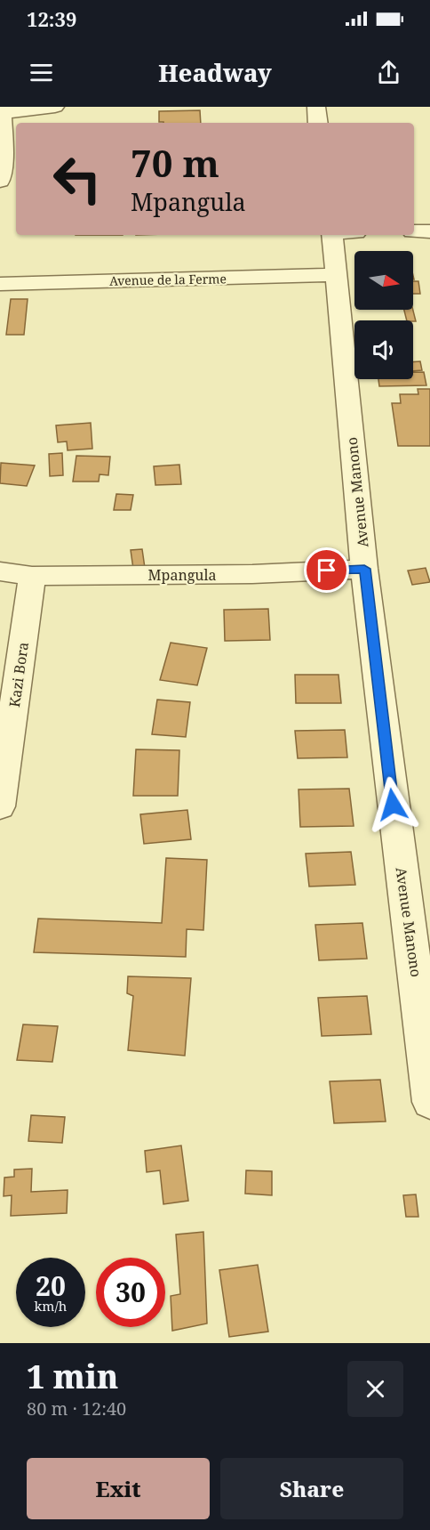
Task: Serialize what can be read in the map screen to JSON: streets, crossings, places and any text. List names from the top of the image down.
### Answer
{
  "streets": {
    "street": [
      "Avenue de la Ferme",
      "Avenue Manono",
      "Mpangula",
      "Kazi Bora"
    ]
  },
  "crossings": [
    ["Avenue de la Ferme", "Avenue Manono"],
    ["Avenue Manono", "Mpangula"],
    ["Mpangula", "Kazi Bora"]
  ],
  "north": "right",
  "page": {
    "status": "12:39",
    "header": "Headway",
    "turn": ["70 m", "Mpangula"],
    "speed": "20 km/h",
    "limit": "30",
    "heading": ["1 min", "80 m · 12:40"],
    "buttons": ["Exit", "Share"]
  }
}
